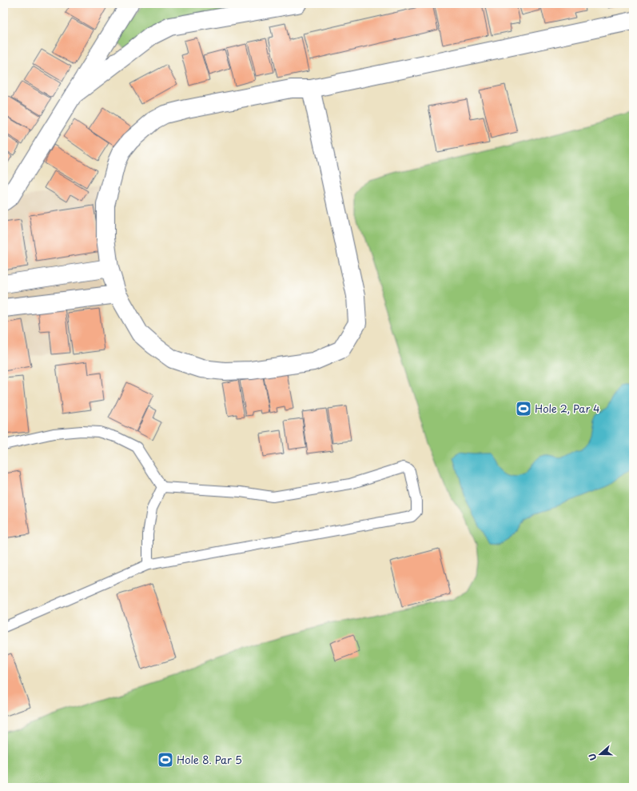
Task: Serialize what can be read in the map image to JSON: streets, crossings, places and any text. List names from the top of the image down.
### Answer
{
  "places": {
    "sports": ["Hole 2, Par 4", "Hole 8. Par 5"]
  },
  "north": "left"
}
